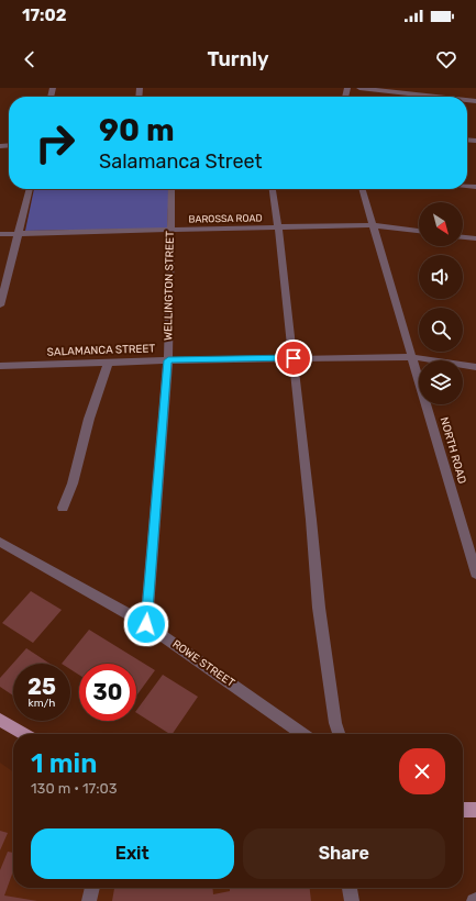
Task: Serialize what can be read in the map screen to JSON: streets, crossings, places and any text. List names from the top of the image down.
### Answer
{
  "streets": {
    "street": [
      "BAROSSA ROAD",
      "WELLINGTON STREET",
      "SALAMANCA STREET",
      "NORTH ROAD",
      "ROWE STREET"
    ]
  },
  "crossings": [
    ["BAROSSA ROAD", "WELLINGTON STREET"],
    ["BAROSSA ROAD", "NORTH ROAD"],
    ["WELLINGTON STREET", "SALAMANCA STREET"],
    ["WELLINGTON STREET", "ROWE STREET"],
    ["SALAMANCA STREET", "NORTH ROAD"]
  ],
  "north": "bottom right",
  "page": {
    "status": "17:02",
    "header": "Turnly",
    "turn": ["90 m", "Salamanca Street"],
    "speed": "25 km/h",
    "limit": "30",
    "heading": ["1 min", "130 m · 17:03"],
    "buttons": ["Exit", "Share"]
  }
}
